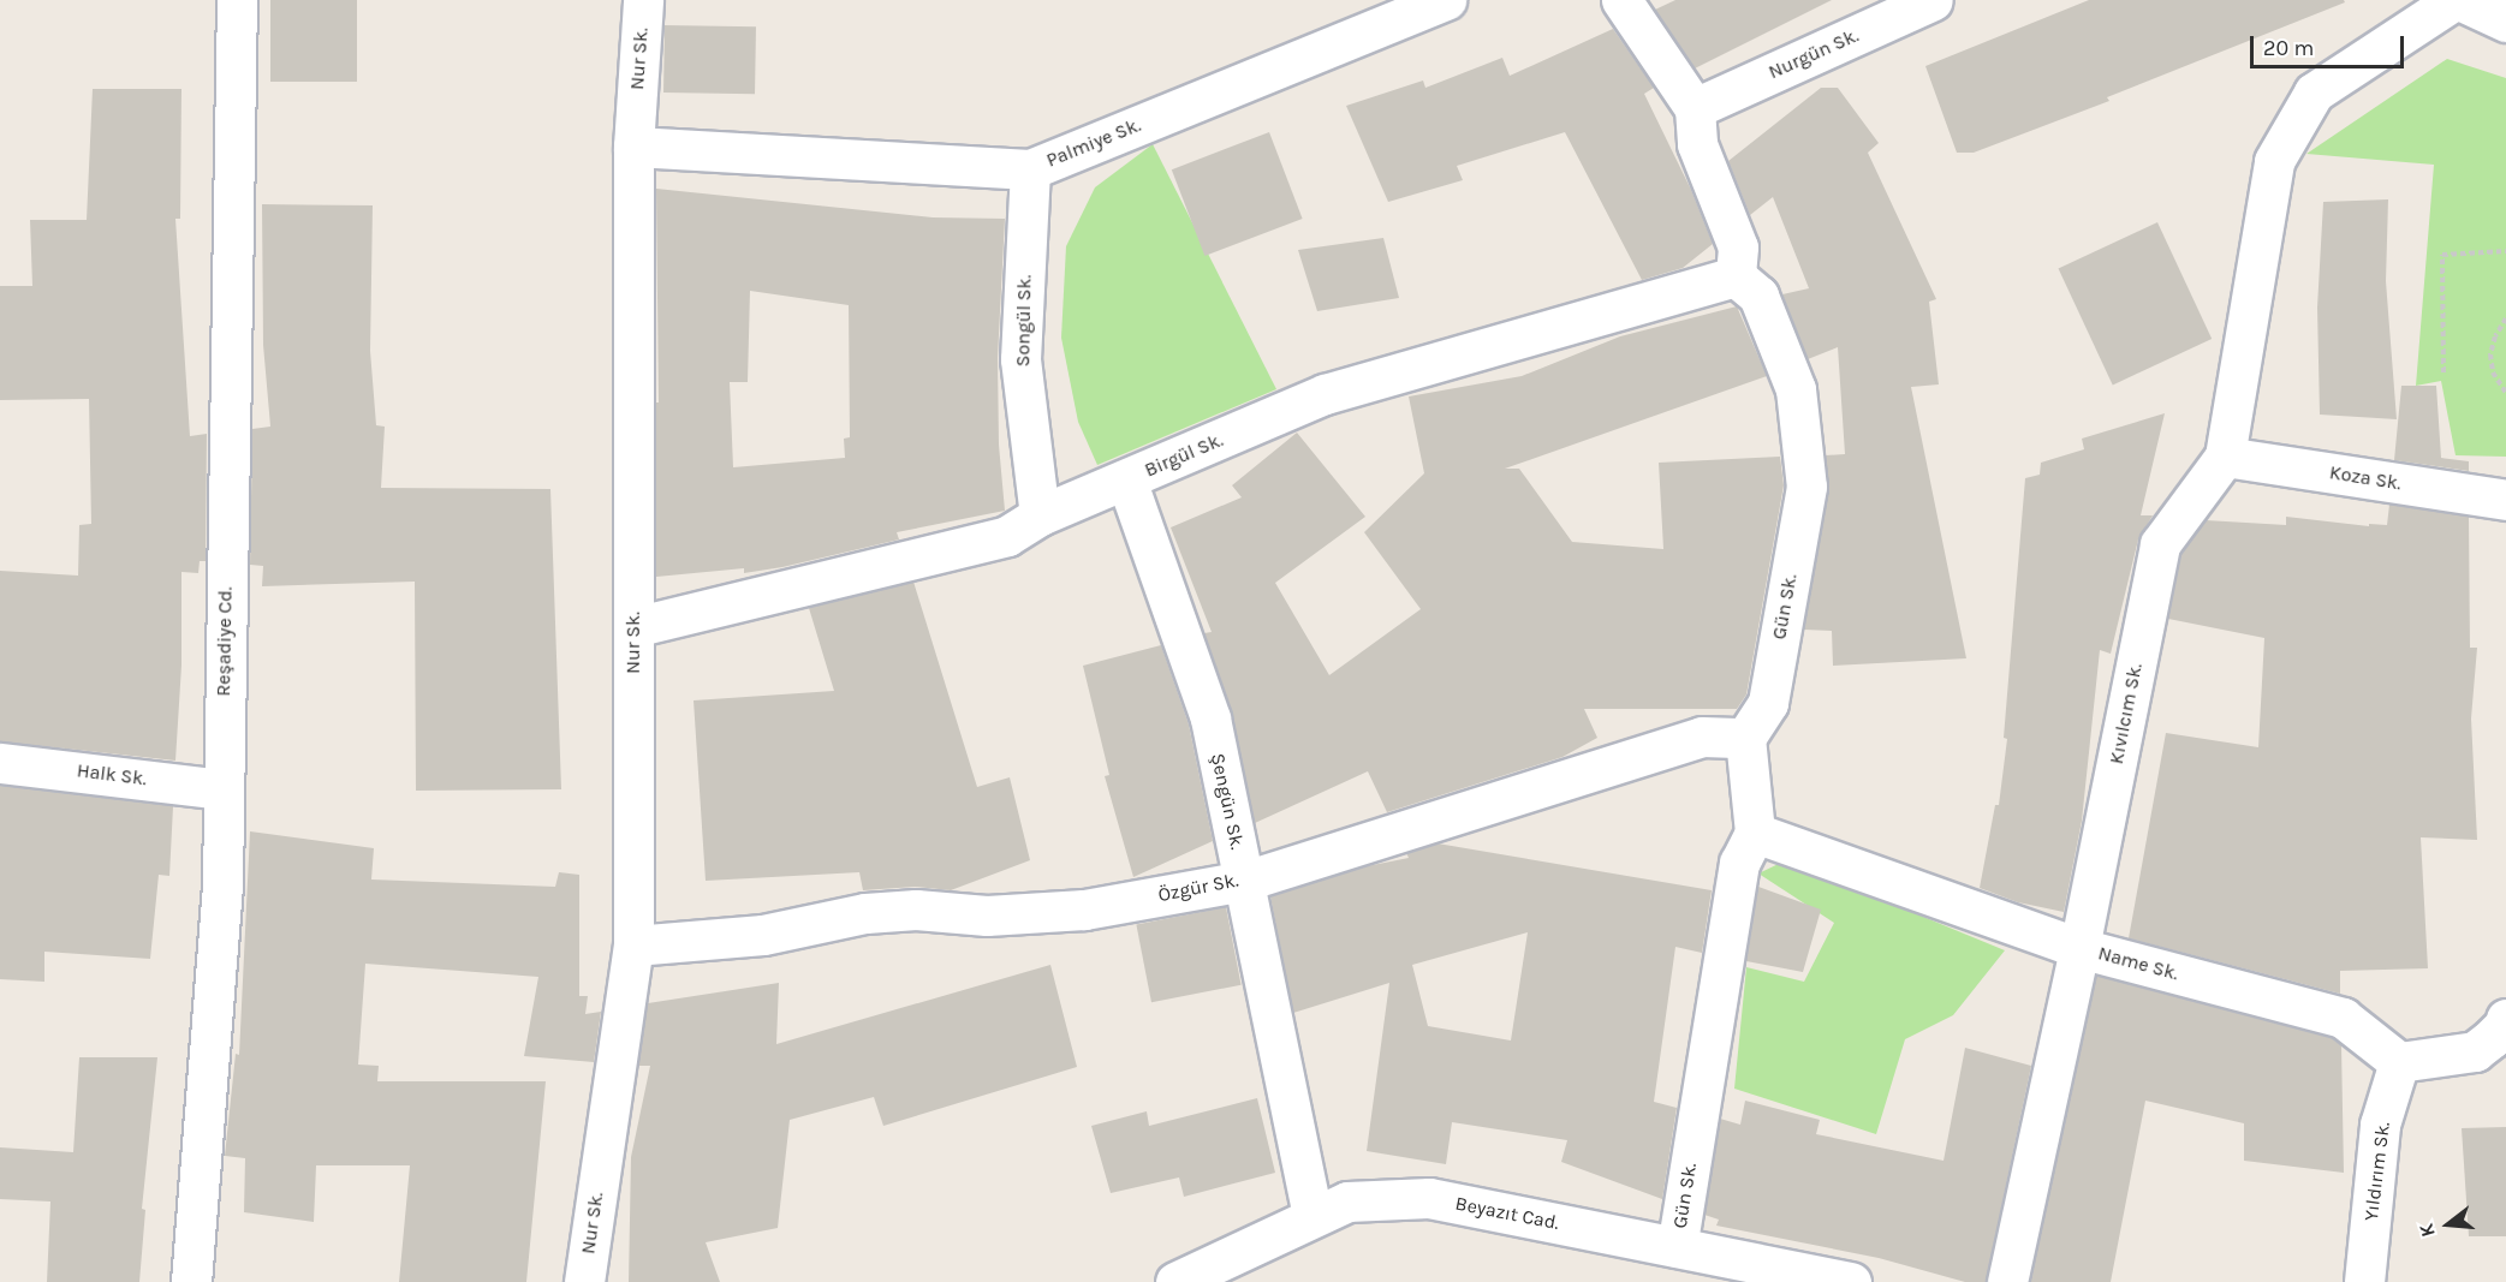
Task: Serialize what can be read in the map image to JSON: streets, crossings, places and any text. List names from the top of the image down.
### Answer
{
  "streets": {
    "street": [
      "Nurgün Sk.",
      "Nur Sk.",
      "Palmiye Sk.",
      "Songül Sk.",
      "Birgül Sk.",
      "Koza Sk.",
      "Gün Sk.",
      "Reşadiye Cd.",
      "Kıvılcım Sk.",
      "Halk Sk.",
      "Şengün Sk.",
      "Özgür Sk.",
      "Name Sk.",
      "Yıldırım Sk.",
      "Beyazıt Cad."
    ]
  },
  "crossings": [
    ["Nur Sk.", "Palmiye Sk."],
    ["Nur Sk.", "Birgül Sk."],
    ["Nur Sk.", "Özgür Sk."],
    ["Palmiye Sk.", "Songül Sk."],
    ["Songül Sk.", "Birgül Sk."],
    ["Birgül Sk.", "Gün Sk."],
    ["Birgül Sk.", "Şengün Sk."],
    ["Koza Sk.", "Kıvılcım Sk."],
    ["Gün Sk.", "Özgür Sk."],
    ["Gün Sk.", "Name Sk."],
    ["Gün Sk.", "Beyazıt Cad."],
    ["Reşadiye Cd.", "Halk Sk."],
    ["Kıvılcım Sk.", "Name Sk."],
    ["Şengün Sk.", "Özgür Sk."],
    ["Şengün Sk.", "Beyazıt Cad."],
    ["Name Sk.", "Yıldırım Sk."]
  ],
  "scale_bar": "20 m",
  "north": "left"
}
